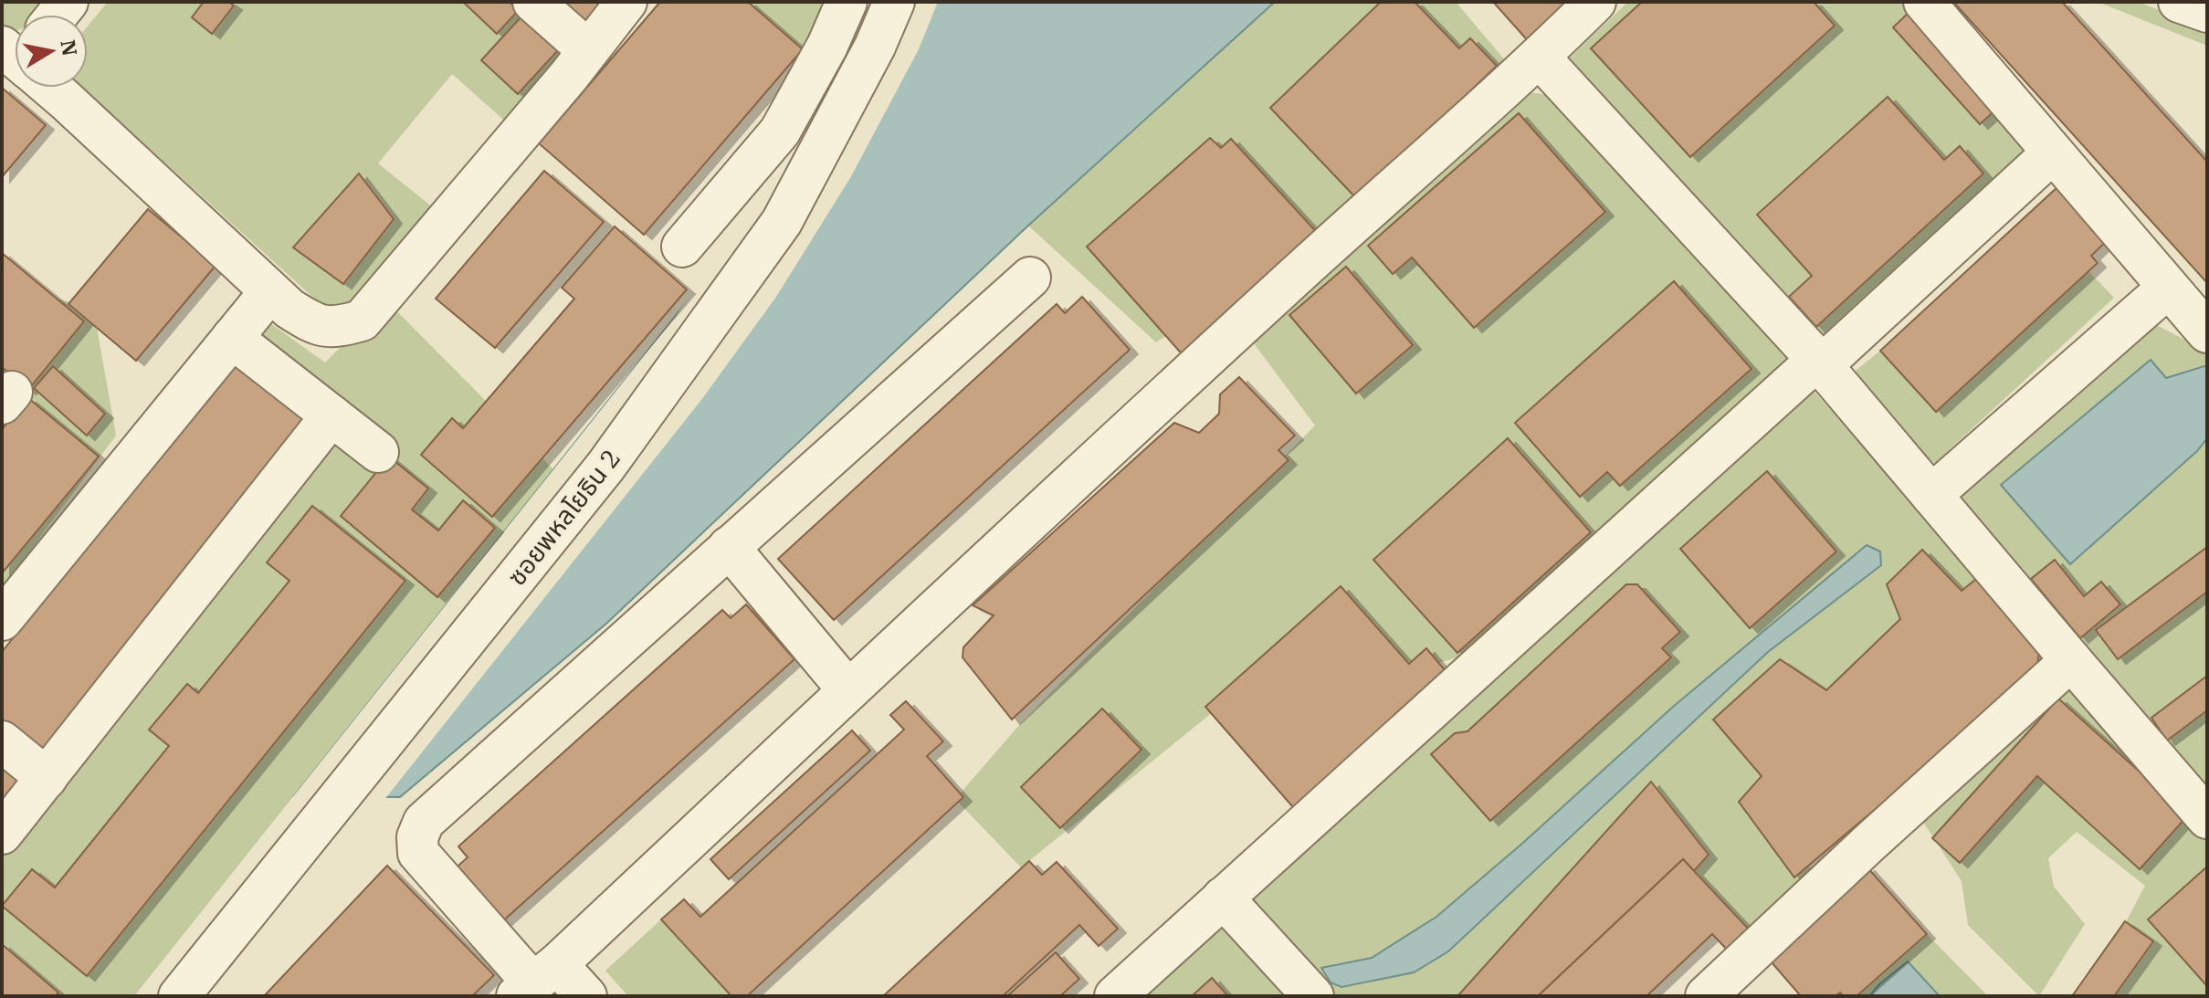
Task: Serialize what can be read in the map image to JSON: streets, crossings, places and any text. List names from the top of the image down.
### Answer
{
  "streets": {
    "street": ["ซอยพหลโยธิน 2"]
  },
  "north": "right"
}
